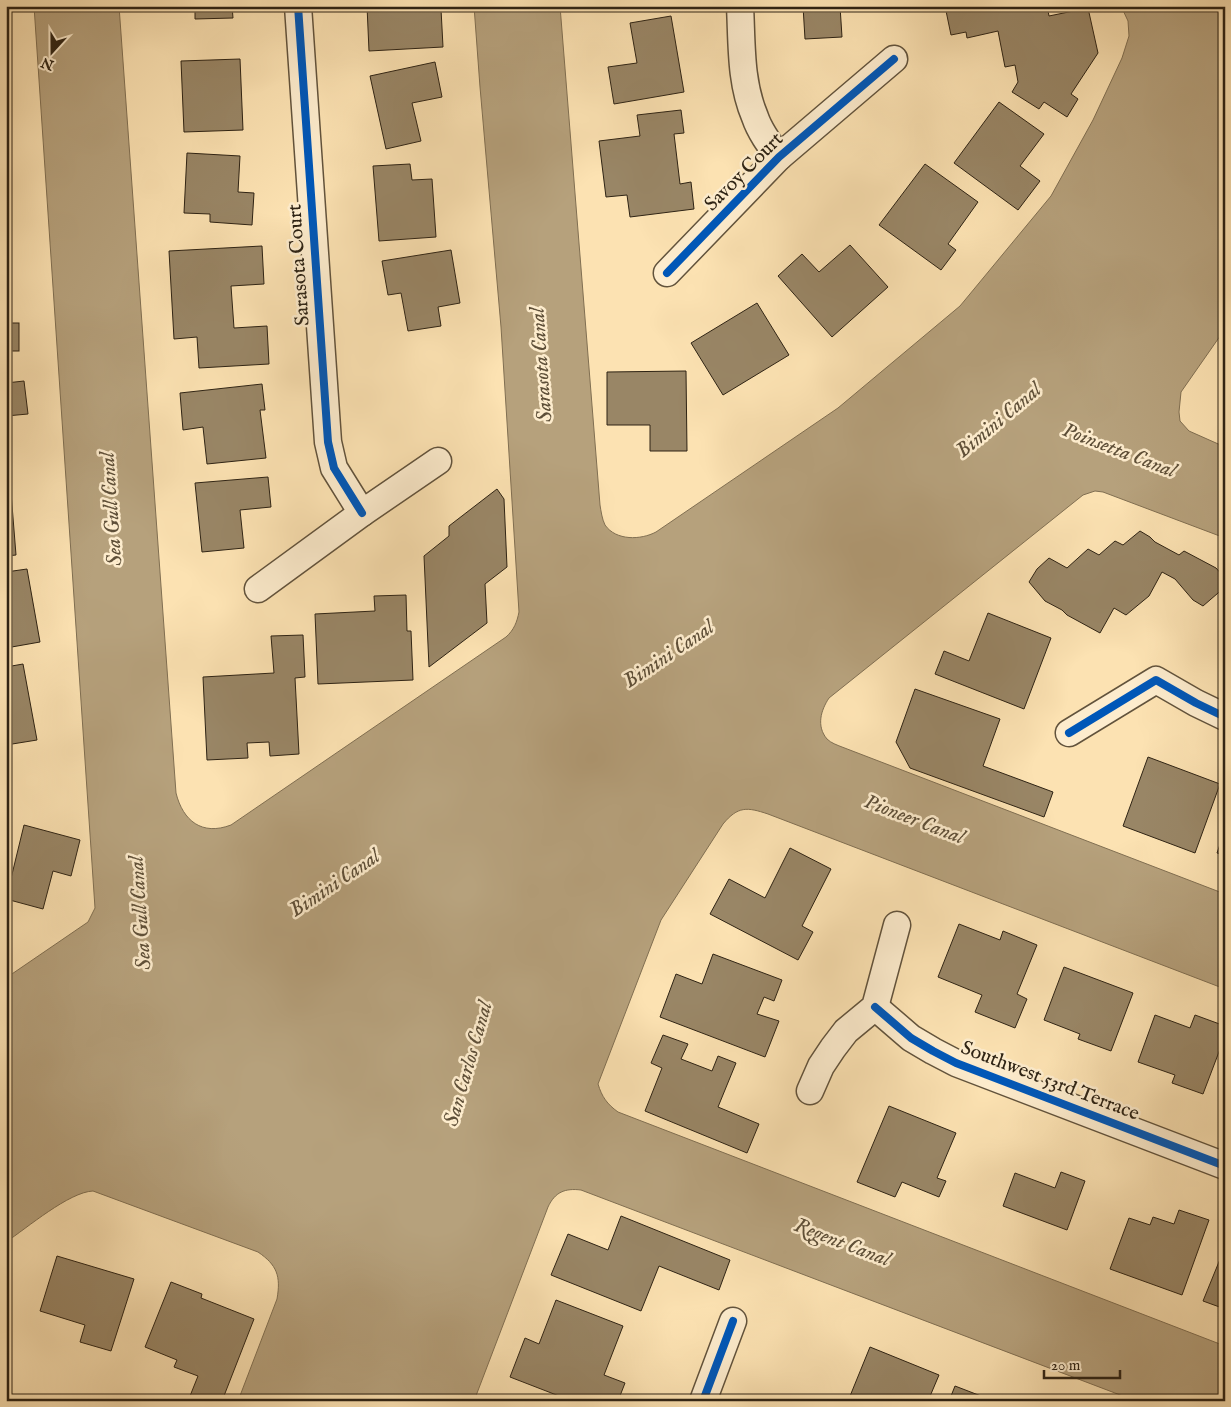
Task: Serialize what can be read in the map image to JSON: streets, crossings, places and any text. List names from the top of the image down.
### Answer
{
  "streets": {
    "street": ["Savoy Court", "Sarasota Court", "Southwest 53rd Terrace"]
  },
  "water": [
    "Sarasota Canal",
    "Bimini Canal",
    "Poinsetta Canal",
    "Sea Gull Canal",
    "Pioneer Canal",
    "San Carlos Canal",
    "Regent Canal"
  ],
  "scale_bar": "20 m",
  "north": "bottom"
}
